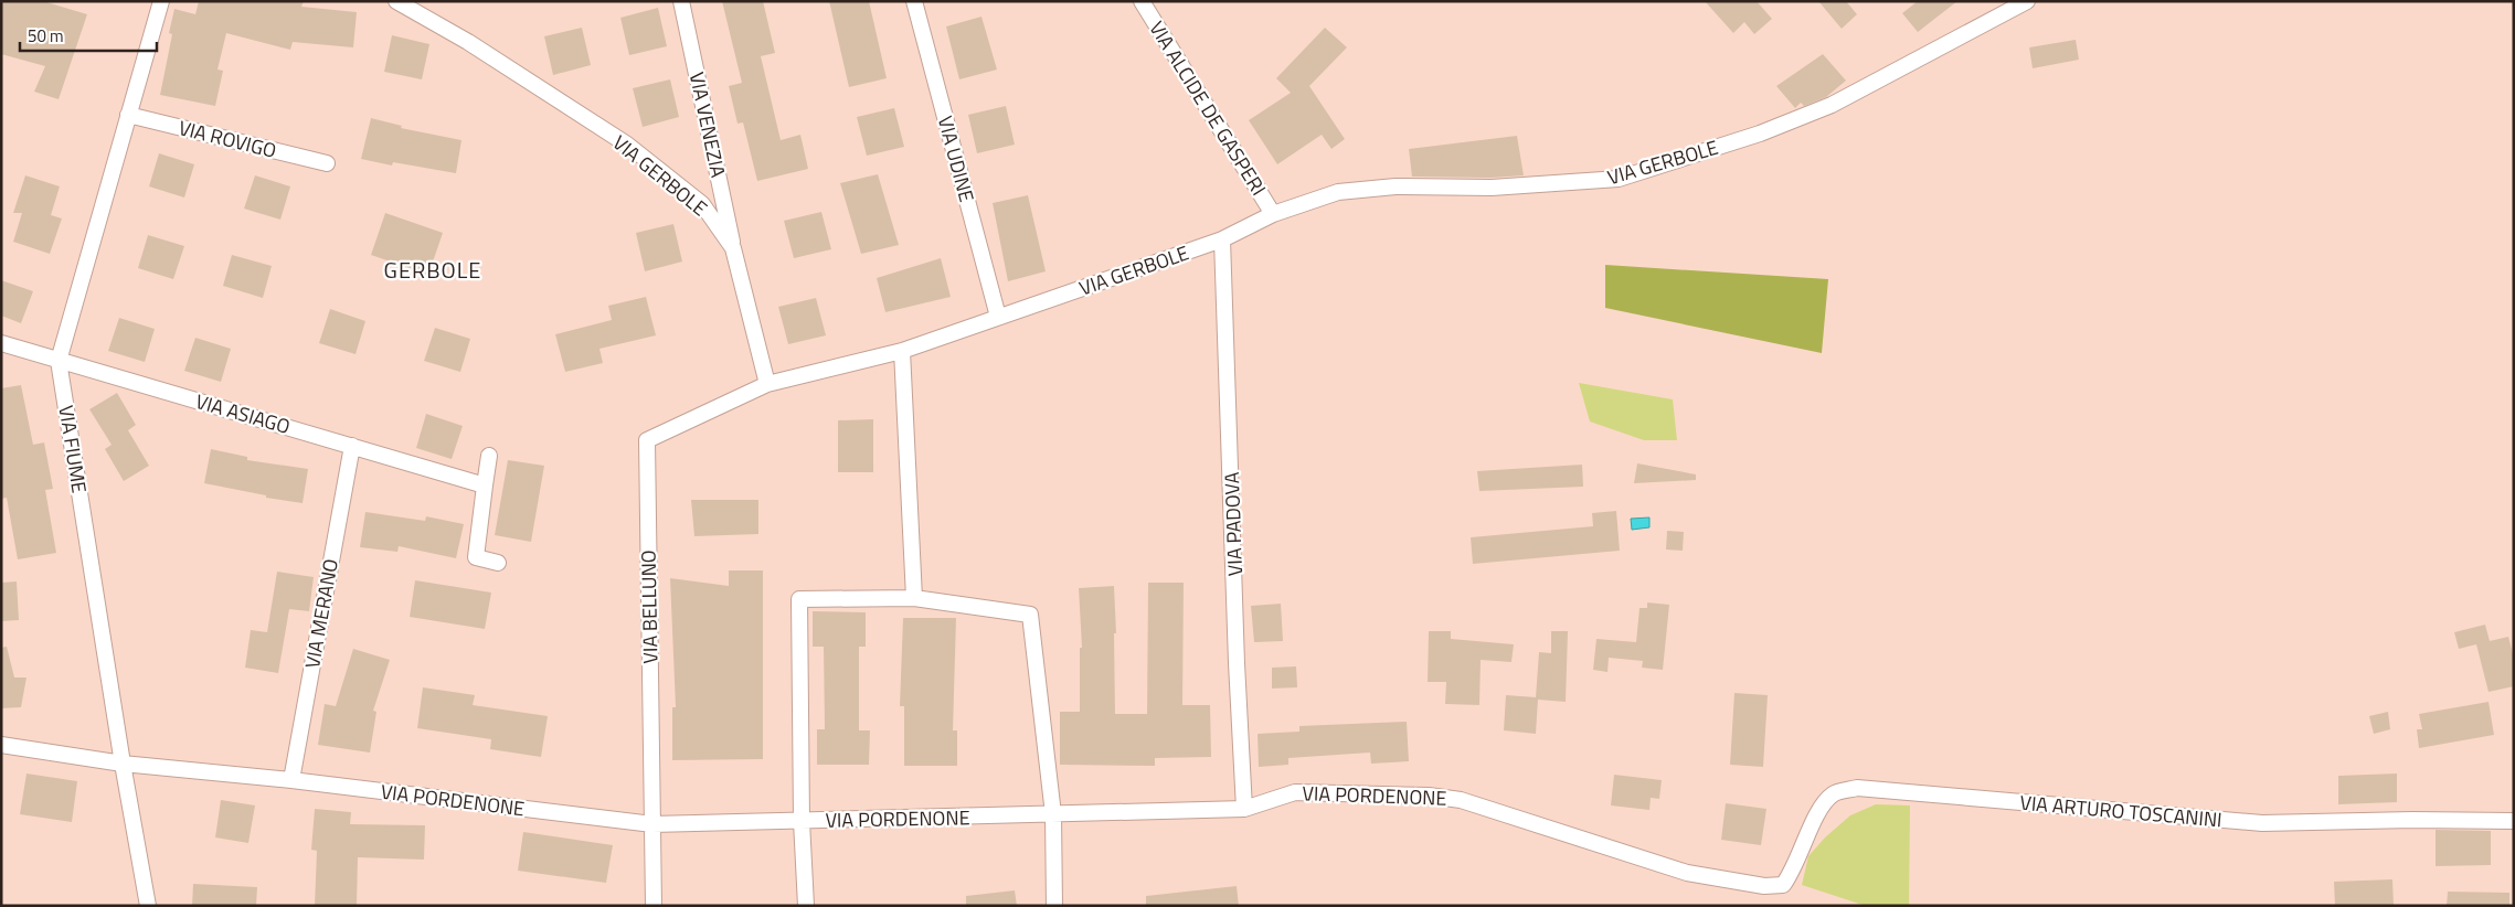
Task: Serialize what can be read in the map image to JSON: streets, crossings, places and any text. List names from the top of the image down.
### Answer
{
  "streets": {
    "street": [
      "VIA ALCIDE DE GASPERI",
      "VIA VENEZIA",
      "VIA ROVIGO",
      "VIA UDINE",
      "VIA GERBOLE",
      "VIA ASIAGO",
      "VIA FIUME",
      "VIA PADOVA",
      "VIA BELLUNO",
      "VIA MERANO",
      "VIA PORDENONE",
      "VIA ARTURO TOSCANINI"
    ]
  },
  "crossings": [
    ["VIA ALCIDE DE GASPERI", "VIA GERBOLE"],
    ["VIA VENEZIA", "VIA GERBOLE"],
    ["VIA ROVIGO", "VIA FIUME"],
    ["VIA UDINE", "VIA GERBOLE"],
    ["VIA GERBOLE", "VIA PADOVA"],
    ["VIA GERBOLE", "VIA BELLUNO"],
    ["VIA ASIAGO", "VIA FIUME"],
    ["VIA ASIAGO", "VIA MERANO"],
    ["VIA FIUME", "VIA PORDENONE"],
    ["VIA PADOVA", "VIA PORDENONE"],
    ["VIA BELLUNO", "VIA PORDENONE"],
    ["VIA MERANO", "VIA PORDENONE"],
    ["VIA PORDENONE", "VIA ARTURO TOSCANINI"]
  ],
  "districts": ["GERBOLE"],
  "scale_bar": "50 m"
}
